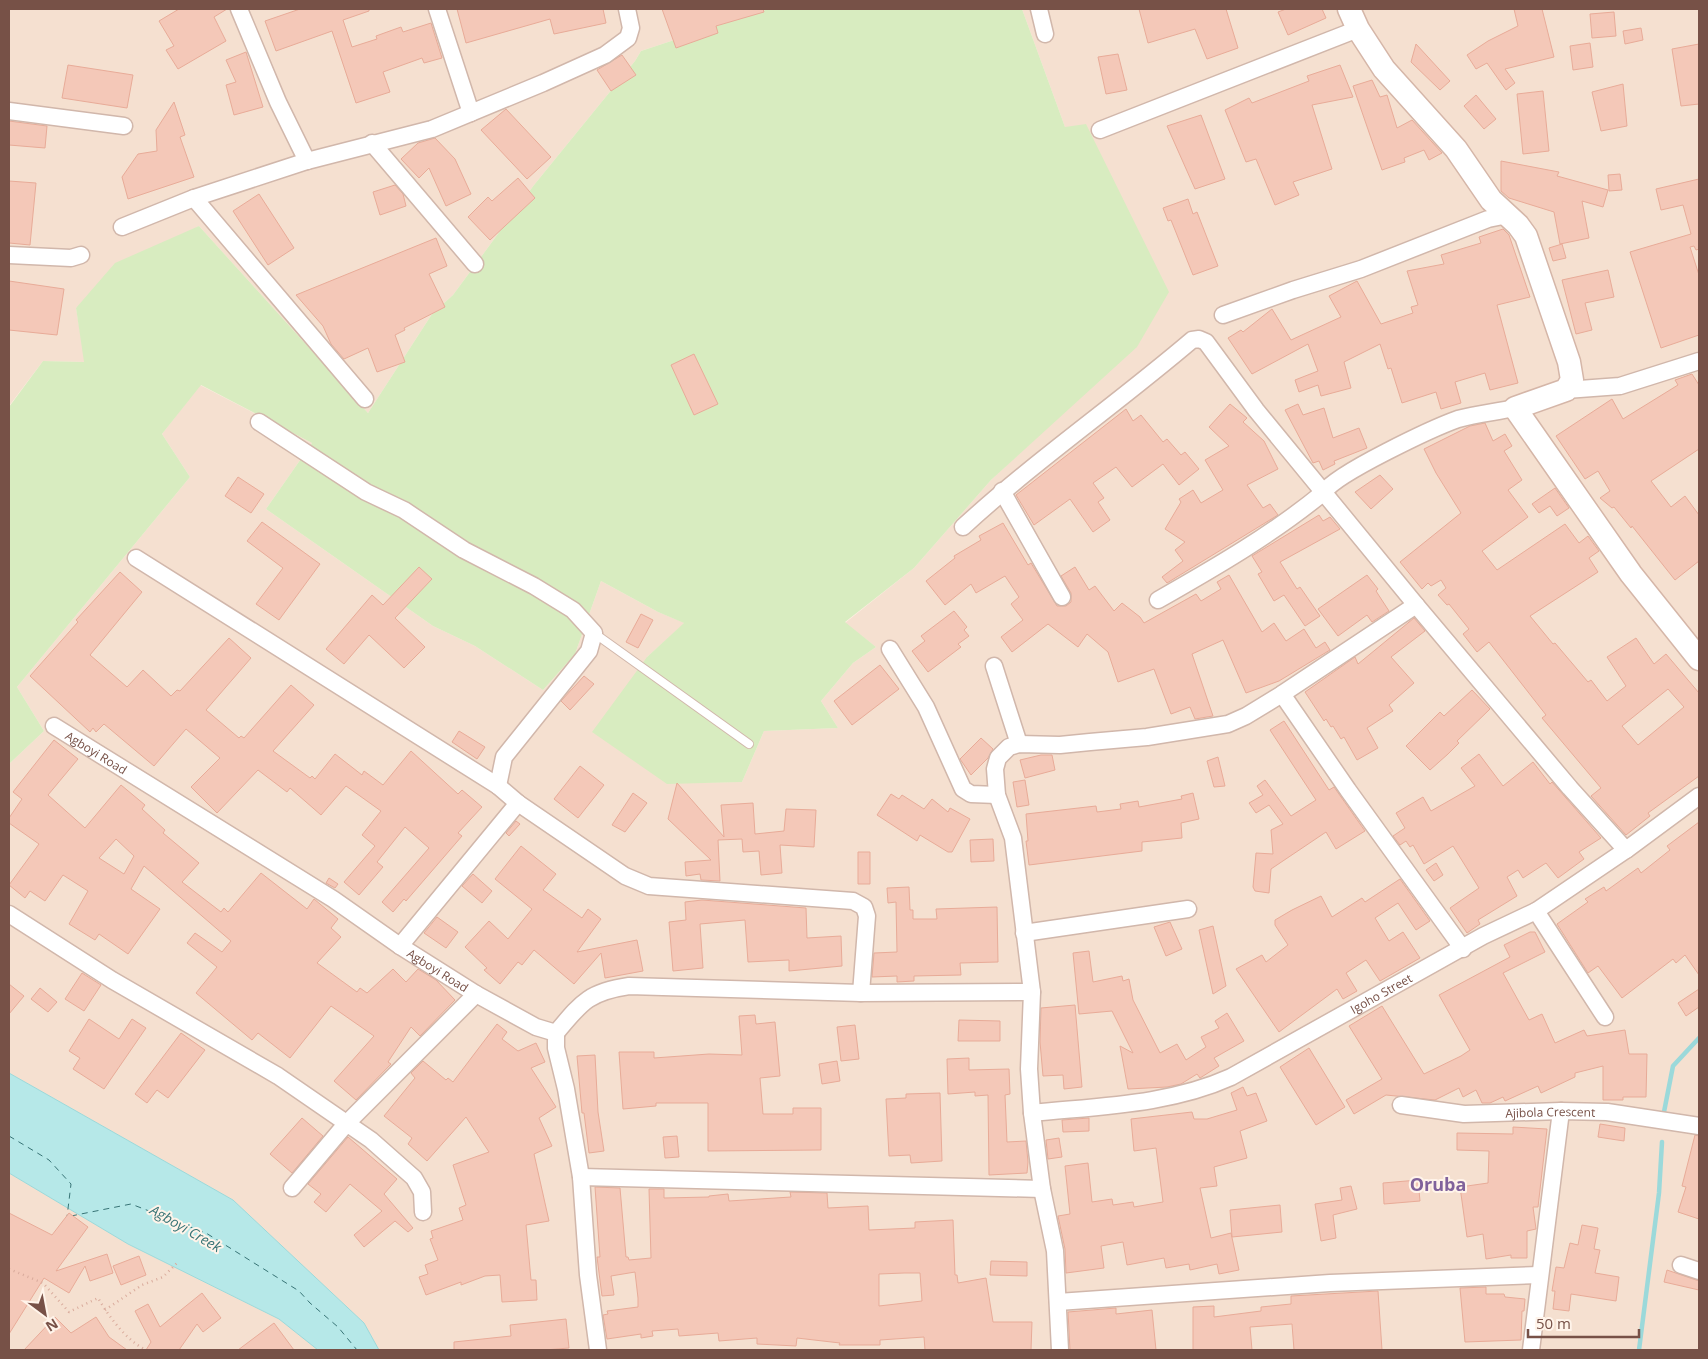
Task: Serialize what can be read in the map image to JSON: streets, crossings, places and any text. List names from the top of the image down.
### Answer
{
  "streets": {
    "street": ["Agboyi Road", "Igoho Street", "Ajibola Crescent"]
  },
  "districts": ["Oruba"],
  "water": ["Agboyi Creek"],
  "scale_bar": "50 m",
  "north": "bottom right"
}
